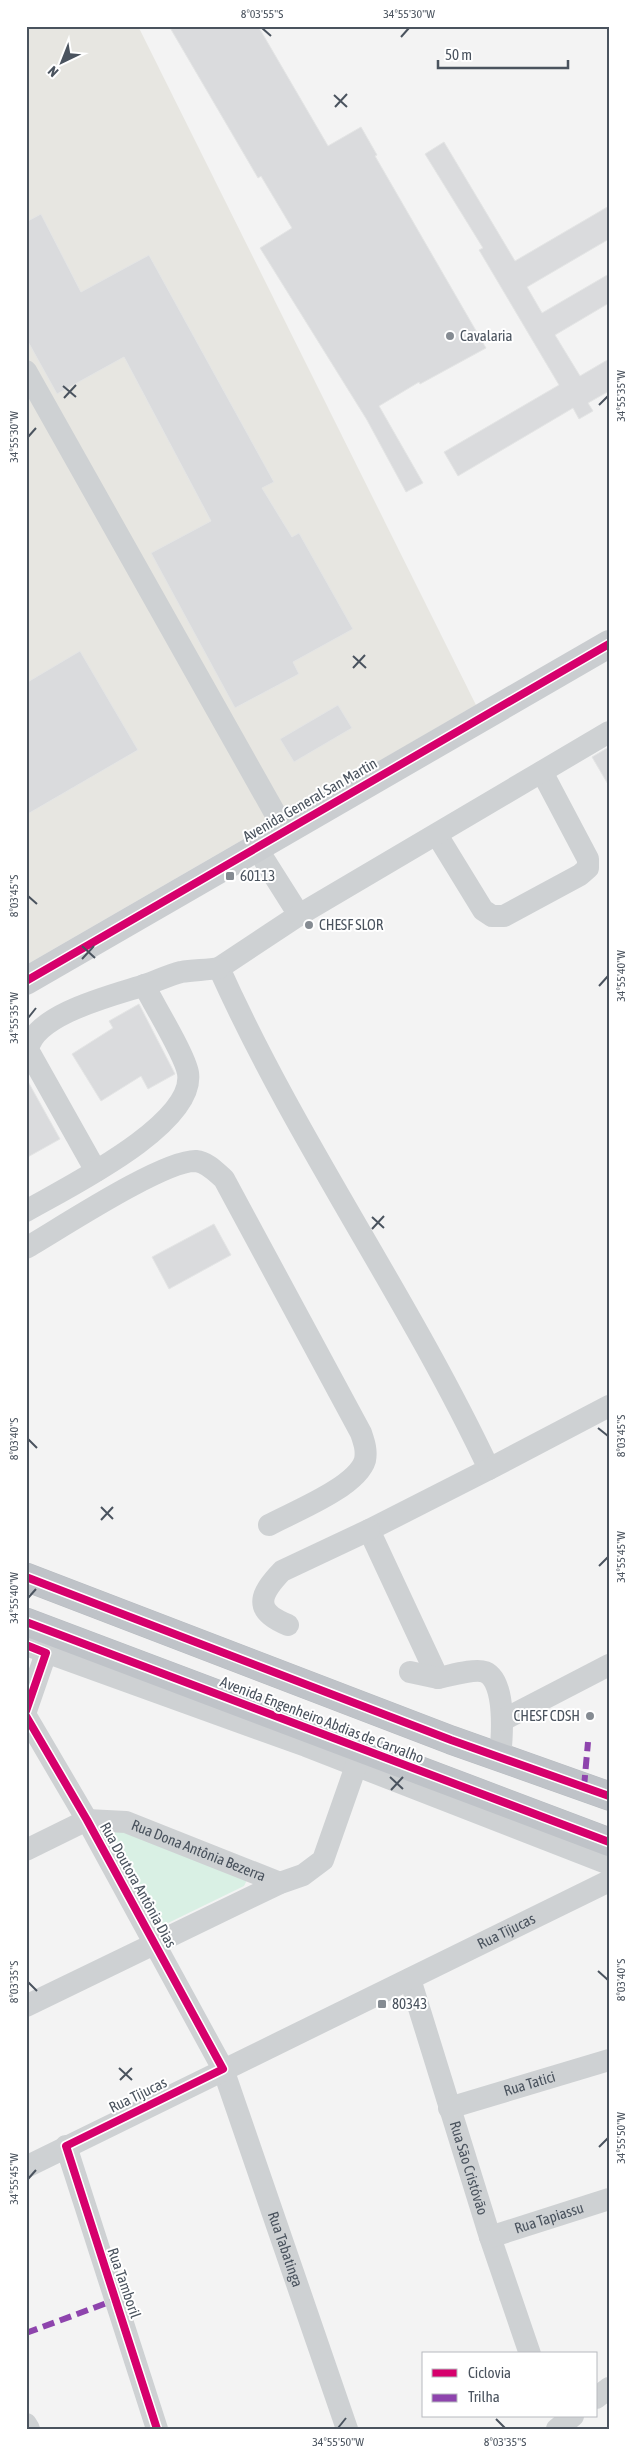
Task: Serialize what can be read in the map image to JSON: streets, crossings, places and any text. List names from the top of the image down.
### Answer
{
  "streets": {
    "highway": ["Avenida Engenheiro Abdias de Carvalho"],
    "main road": ["Avenida General San Martin"],
    "street": [
      "Rua Dona Antônia Bezerra",
      "Rua Doutora Antônia Dias",
      "Rua Tijucas",
      "Rua Tatici",
      "Rua São Cristóvão",
      "Rua Tapiassu",
      "Rua Tabatinga",
      "Rua Tamboril"
    ]
  },
  "crossings": [
    ["Rua Dona Antônia Bezerra", "Rua Doutora Antônia Dias"],
    ["Rua Doutora Antônia Dias", "Rua Tijucas"],
    ["Rua Doutora Antônia Dias", "Rua Tabatinga"],
    ["Rua Tijucas", "Rua São Cristóvão"],
    ["Rua Tijucas", "Rua Tabatinga"],
    ["Rua Tijucas", "Rua Tamboril"],
    ["Rua Tatici", "Rua São Cristóvão"],
    ["Rua São Cristóvão", "Rua Tapiassu"]
  ],
  "places": {
    "other": ["Cavalaria", "CHESF SLOR", "CHESF CDSH"],
    "transit": ["60113", "80343"]
  },
  "legend": ["Ciclovia", "Trilha"],
  "scale_bar": "50 m",
  "north": "bottom left",
  "coordinates": [
    "8°03'55\"S",
    "34°55'30\"W",
    "34°55'35\"W",
    "8°03'45\"S",
    "34°55'40\"W",
    "8°03'40\"S",
    "34°55'45\"W",
    "8°03'35\"S",
    "34°55'50\"W"
  ]
}
